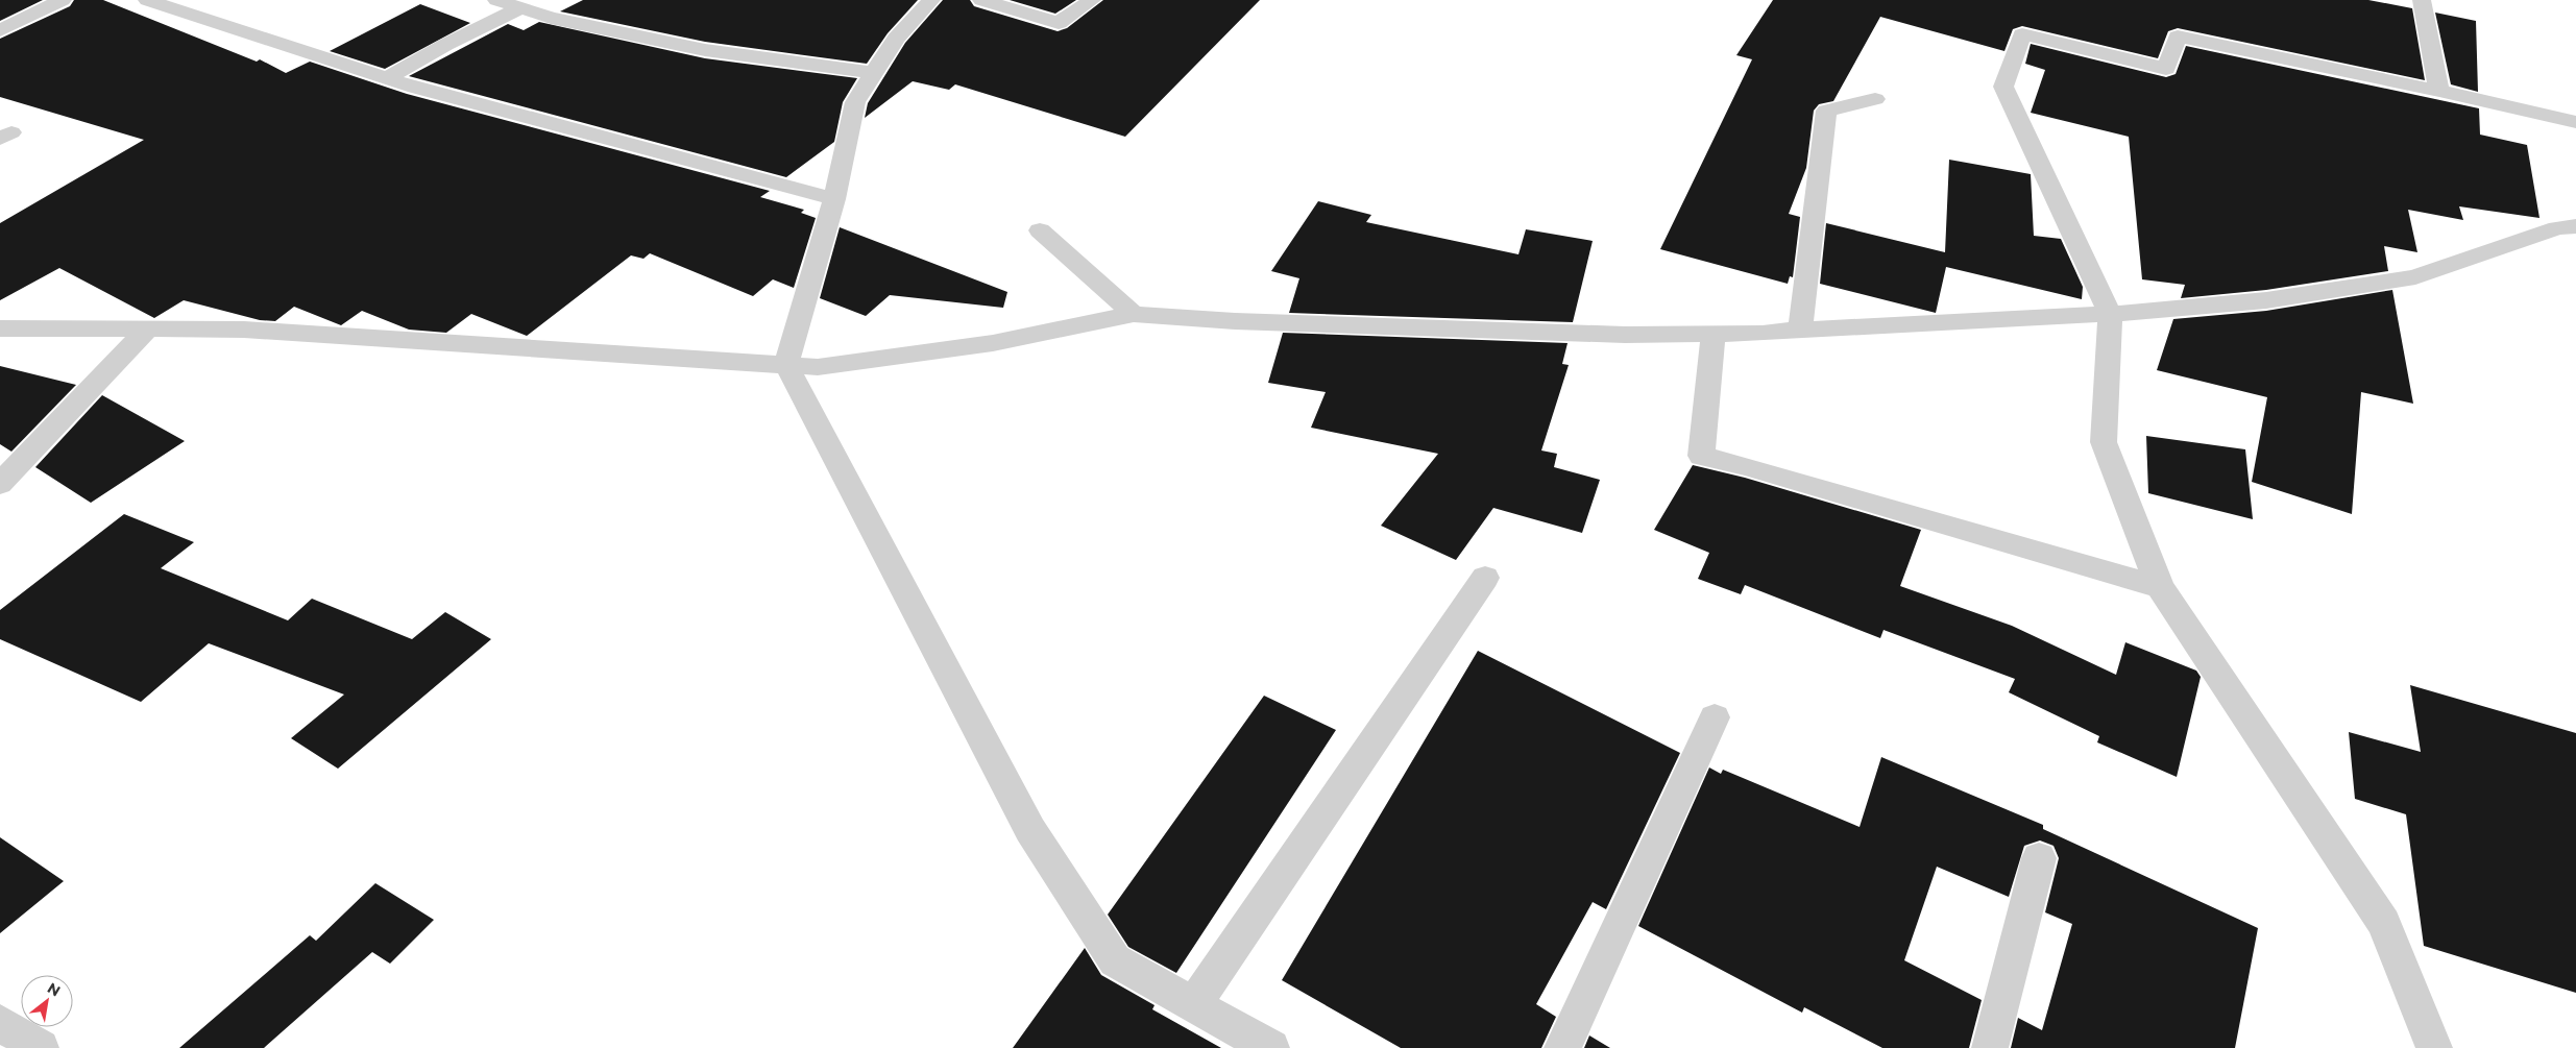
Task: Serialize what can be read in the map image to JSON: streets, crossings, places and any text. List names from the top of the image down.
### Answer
{
  "north": "top right"
}
